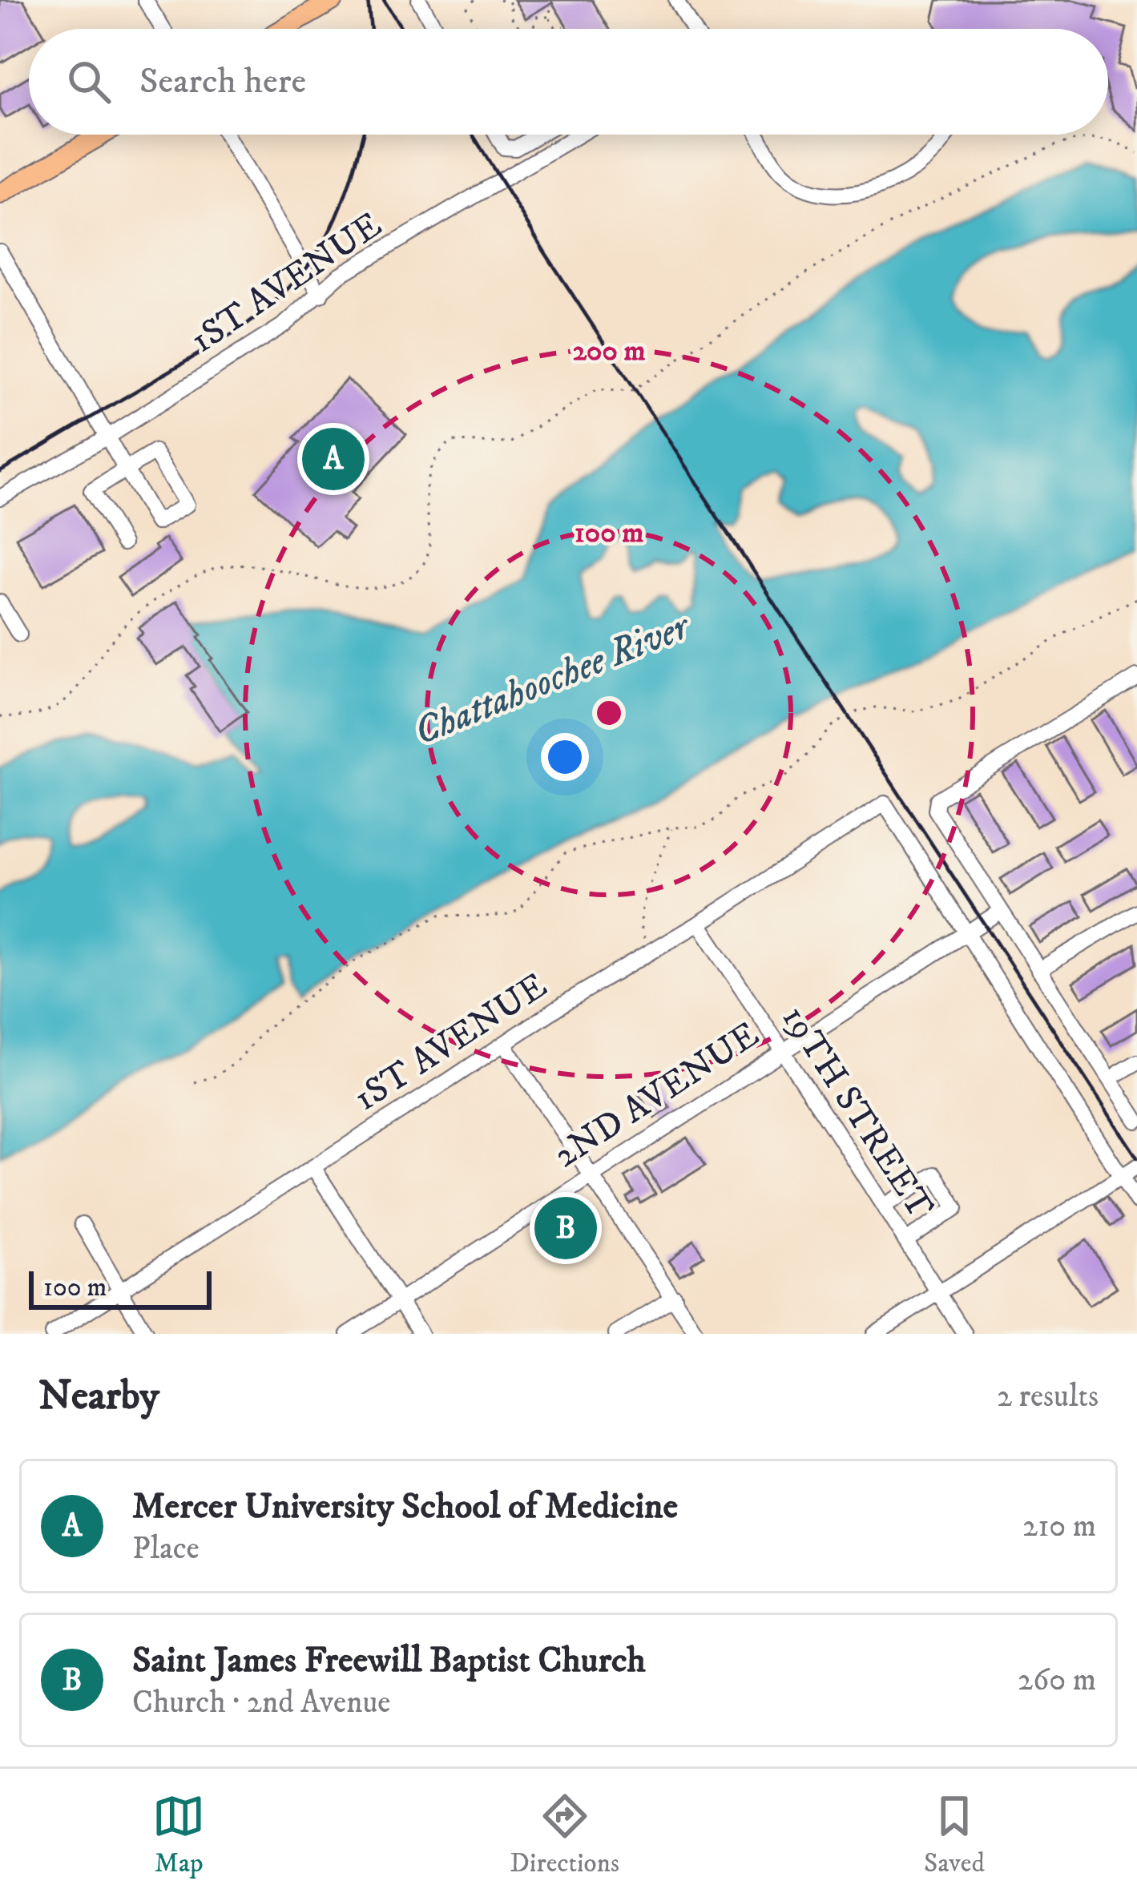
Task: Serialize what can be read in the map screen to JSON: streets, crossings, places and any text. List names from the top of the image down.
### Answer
{
  "streets": {
    "street": ["1ST AVENUE", "2ND AVENUE", "19TH STREET"]
  },
  "crossings": [
    ["1ST AVENUE", "2ND AVENUE"],
    ["1ST AVENUE", "19TH STREET"],
    ["2ND AVENUE", "19TH STREET"]
  ],
  "water": ["Chattahoochee River"],
  "scale_bar": "100 m",
  "page": {
    "search": "Search here",
    "pins": ["A", "B"],
    "scale": "100 m",
    "heading": ["Nearby", "2 results"],
    "list": [
      {
        "mark": "A",
        "name": "Mercer University School of Medicine",
        "note": "Place",
        "value": "210 m"
      },
      {
        "mark": "B",
        "name": "Saint James Freewill Baptist Church",
        "note": "Church · 2nd Avenue",
        "value": "260 m"
      }
    ],
    "nav": ["Map", "Directions", "Saved"]
  },
  "rings": ["200 m", "100 m"]
}
